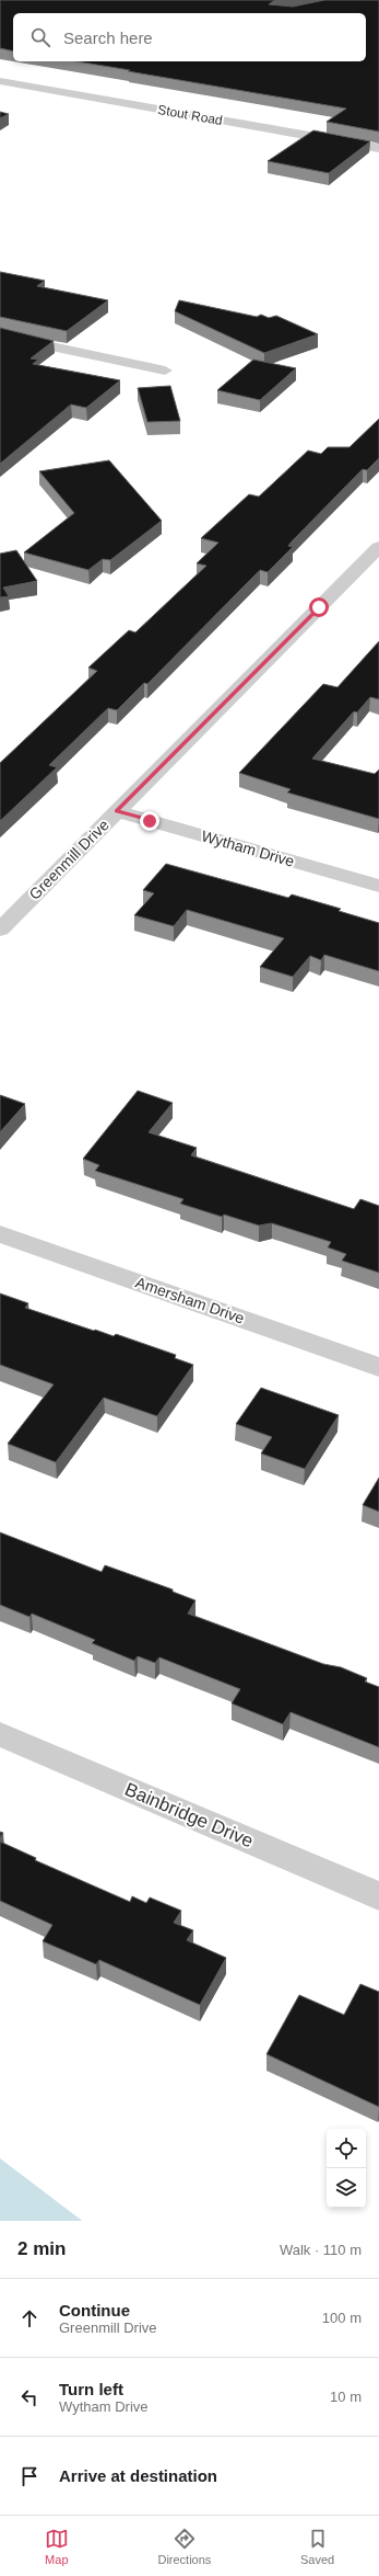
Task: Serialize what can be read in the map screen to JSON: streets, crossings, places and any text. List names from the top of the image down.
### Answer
{
  "streets": {
    "street": [
      "Stout Road",
      "Wytham Drive",
      "Greenmill Drive",
      "Amersham Drive",
      "Bainbridge Drive"
    ]
  },
  "crossings": [
    ["Wytham Drive", "Greenmill Drive"]
  ],
  "page": {
    "search": "Search here",
    "heading": ["2 min", "Walk · 110 m"],
    "list": [
      ["Continue", "Greenmill Drive", "100 m"],
      ["Turn left", "Wytham Drive", "10 m"],
      "Arrive at destination"
    ],
    "nav": ["Map", "Directions", "Saved"]
  }
}
